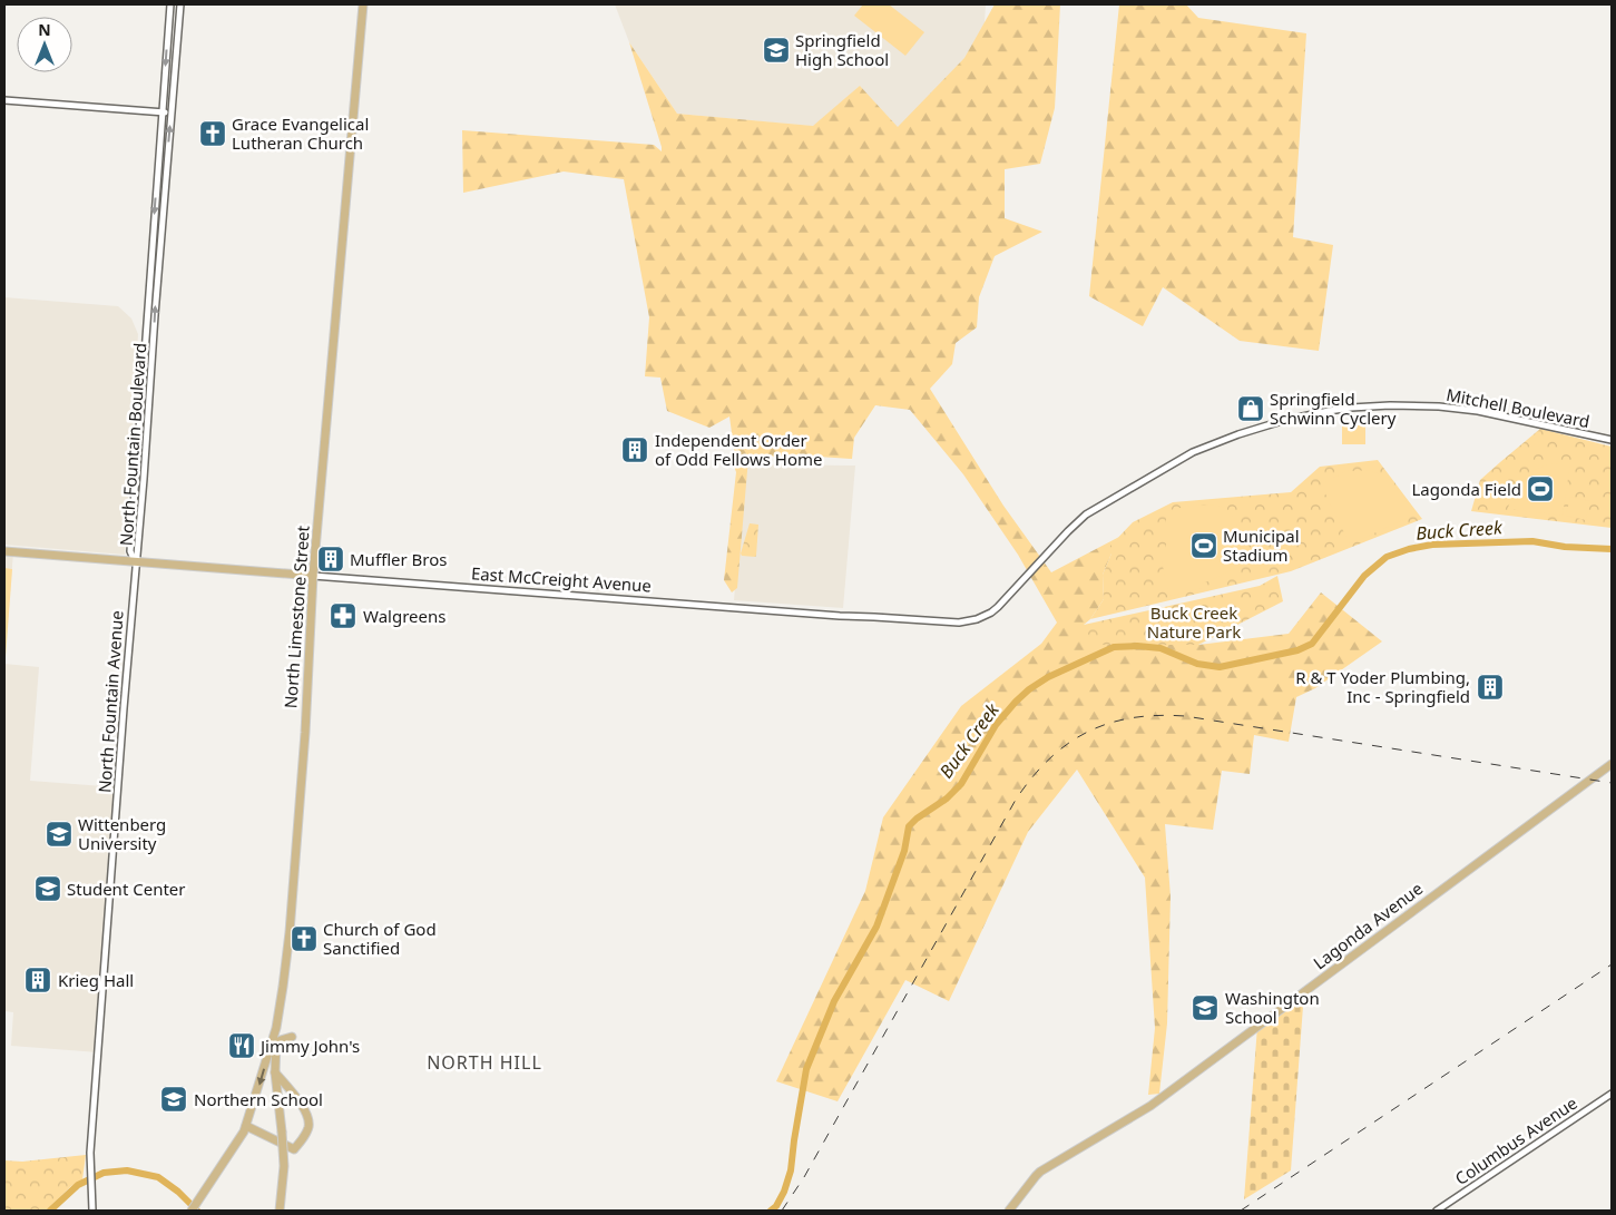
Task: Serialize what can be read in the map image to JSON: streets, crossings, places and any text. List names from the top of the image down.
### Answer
{
  "streets": {
    "main road": ["East McCreight Avenue", "North Limestone Street", "Lagonda Avenue"],
    "street": [
      "Mitchell Boulevard",
      "North Fountain Boulevard",
      "North Fountain Avenue",
      "Columbus Avenue"
    ]
  },
  "crossings": [
    ["Mitchell Boulevard", "East McCreight Avenue"],
    ["North Fountain Boulevard", "East McCreight Avenue"],
    ["North Fountain Boulevard", "North Fountain Avenue"],
    ["East McCreight Avenue", "North Limestone Street"],
    ["East McCreight Avenue", "North Fountain Avenue"]
  ],
  "districts": ["NORTH HILL"],
  "water": ["Buck Creek"],
  "parks": ["Buck Creek Nature Park"],
  "places": {
    "school or university": [
      "Springfield High School",
      "Wittenberg University",
      "Student Center",
      "Washington School",
      "Northern School"
    ],
    "church": ["Grace Evangelical Lutheran Church", "Church of God Sanctified"],
    "shop": ["Springfield Schwinn Cyclery"],
    "building": [
      "Independent Order of Odd Fellows Home",
      "Muffler Bros",
      "R & T Yoder Plumbing, Inc - Springfield",
      "Krieg Hall"
    ],
    "sports": ["Lagonda Field", "Municipal Stadium"],
    "pharmacy": ["Walgreens"],
    "restaurant": ["Jimmy John's"]
  },
  "north": "top"
}
